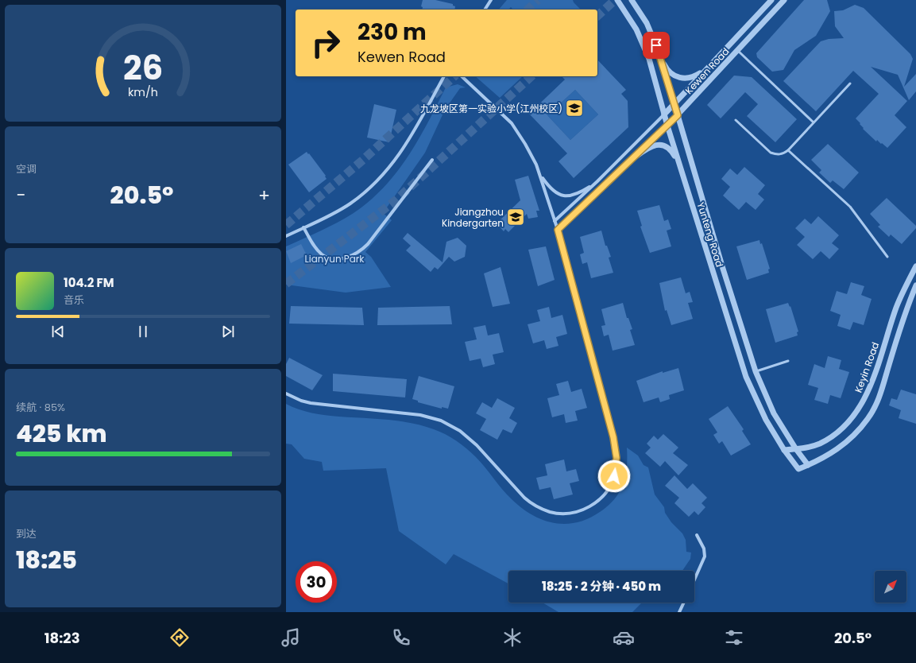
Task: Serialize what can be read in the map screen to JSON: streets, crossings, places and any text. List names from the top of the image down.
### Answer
{
  "streets": {
    "street": ["Kewen Road", "Yunteng Road", "Keyin Road"]
  },
  "crossings": [
    ["Kewen Road", "Yunteng Road"],
    ["Yunteng Road", "Keyin Road"]
  ],
  "parks": ["Lianyun Park"],
  "places": {
    "school or university": ["九龙坡区第一实验小学(江州校区)", "Jiangzhou Kindergarten"]
  },
  "north": "top right",
  "page": {
    "turn": ["230 m", "Kewen Road"],
    "tile": [
      "空调",
      ["续航 · 85%", "425 km"],
      ["到达", "18:25"]
    ],
    "heat": ["−", "20.5°", "+"],
    "song": ["104.2 FM", "音乐"],
    "limit": "30",
    "trip": "18:25 · 2 分钟 · 450 m",
    "tabs": ["18:23", "20.5°"],
    "gauge": ["26", "km/h"]
  }
}
